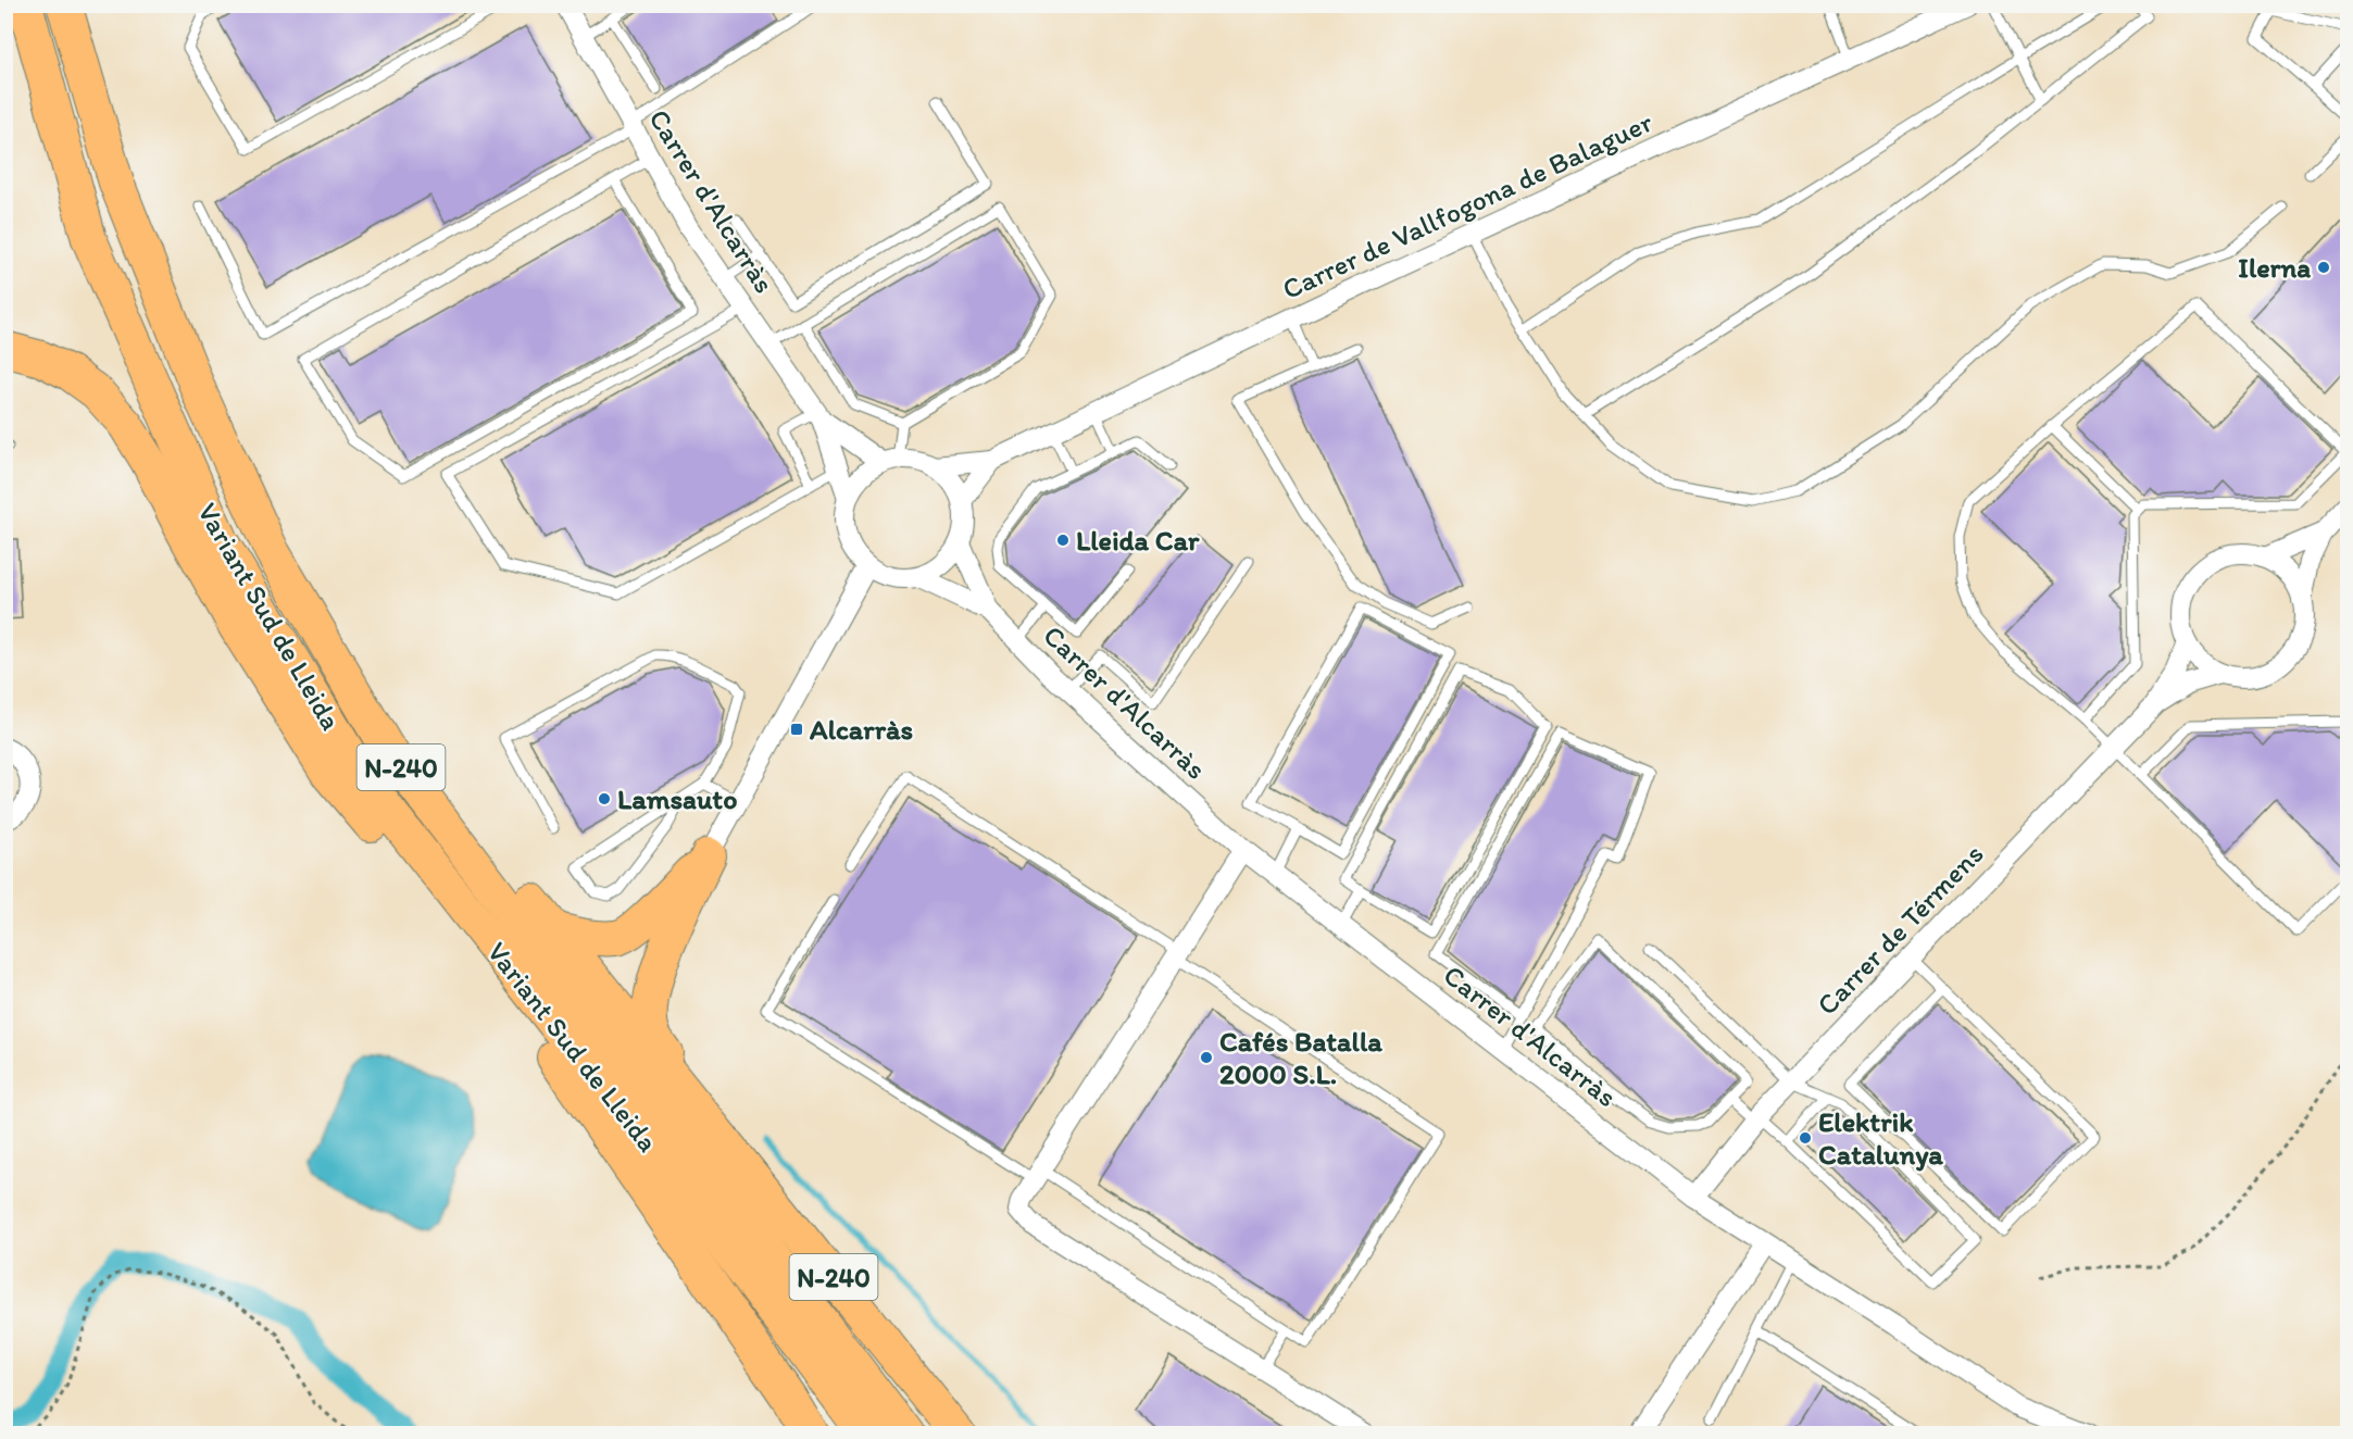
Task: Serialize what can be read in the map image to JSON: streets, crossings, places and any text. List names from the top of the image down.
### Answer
{
  "streets": {
    "highway": ["Variant Sud de Lleida", "N-240"],
    "street": ["Carrer d'Alcarràs", "Carrer de Vallfogona de Balaguer", "Carrer de Térmens"]
  },
  "crossings": [
    ["Carrer d'Alcarràs", "Carrer de Térmens"],
    ["Variant Sud de Lleida", "N-240"]
  ],
  "places": {
    "other": [
      "Ilerna",
      "Lleida Car",
      "Lamsauto",
      "Cafés Batalla 2000 S.L.",
      "Elektrik Catalunya"
    ],
    "transit": ["Alcarràs"]
  }
}
